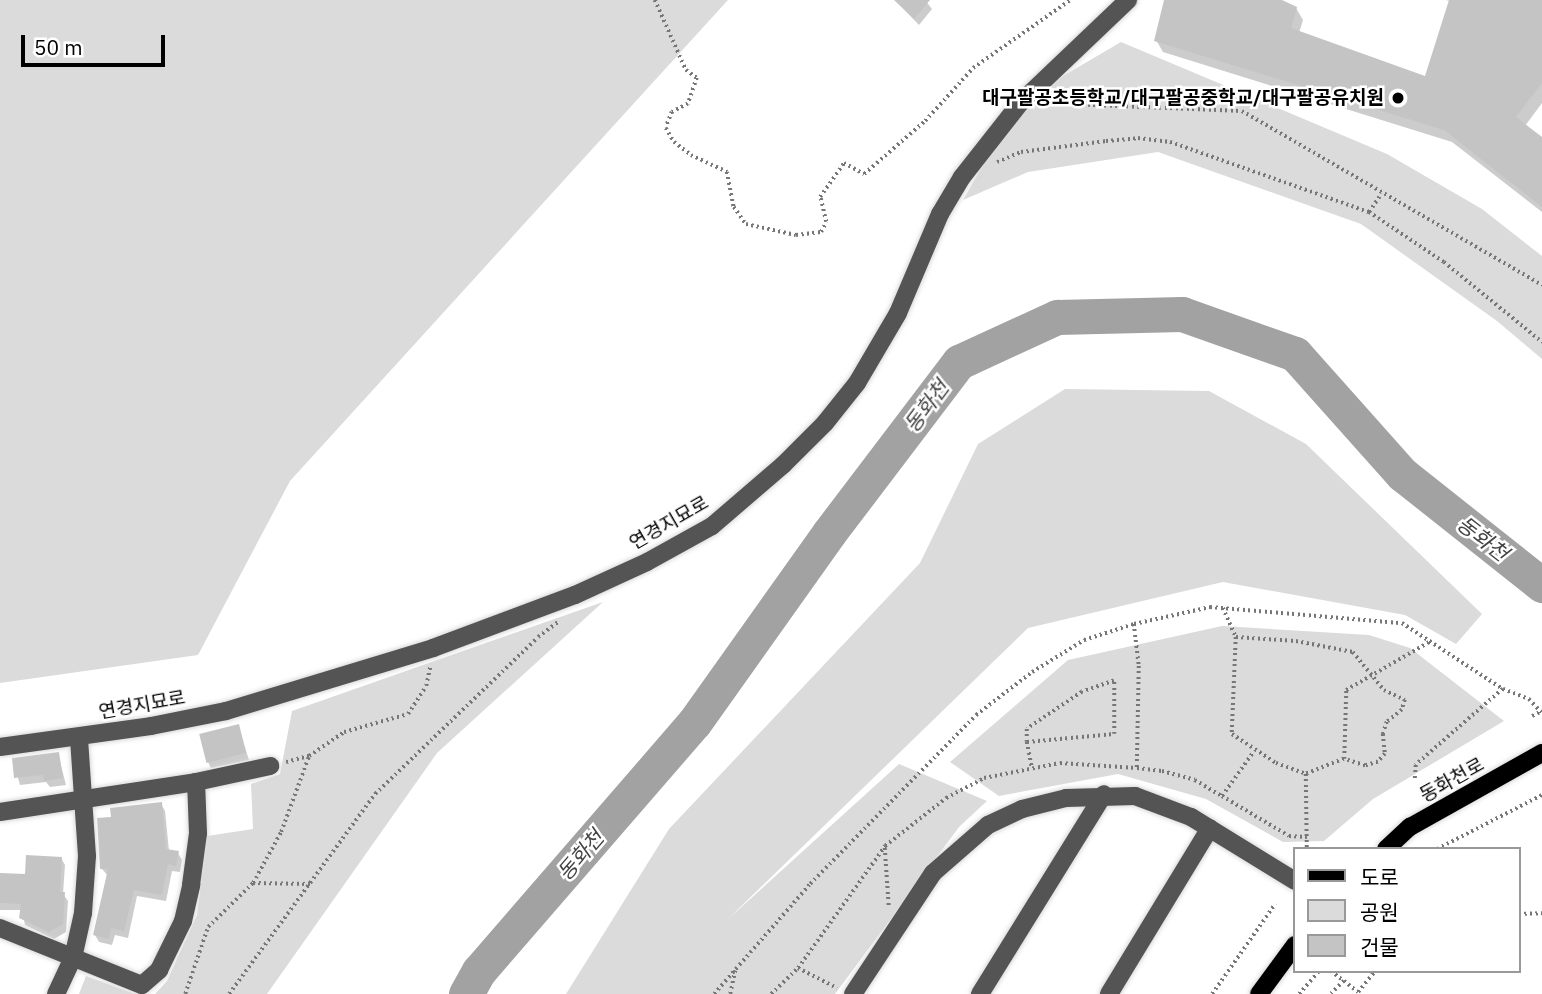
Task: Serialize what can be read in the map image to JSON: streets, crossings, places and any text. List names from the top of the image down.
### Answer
{
  "streets": {
    "main road": ["동화천로"],
    "street": ["연경지묘로"]
  },
  "water": ["동화천"],
  "places": ["대구팔공초등학교/대구팔공중학교/대구팔공유치원"],
  "legend": ["도로", "공원", "건물"],
  "scale_bar": "50 m"
}
